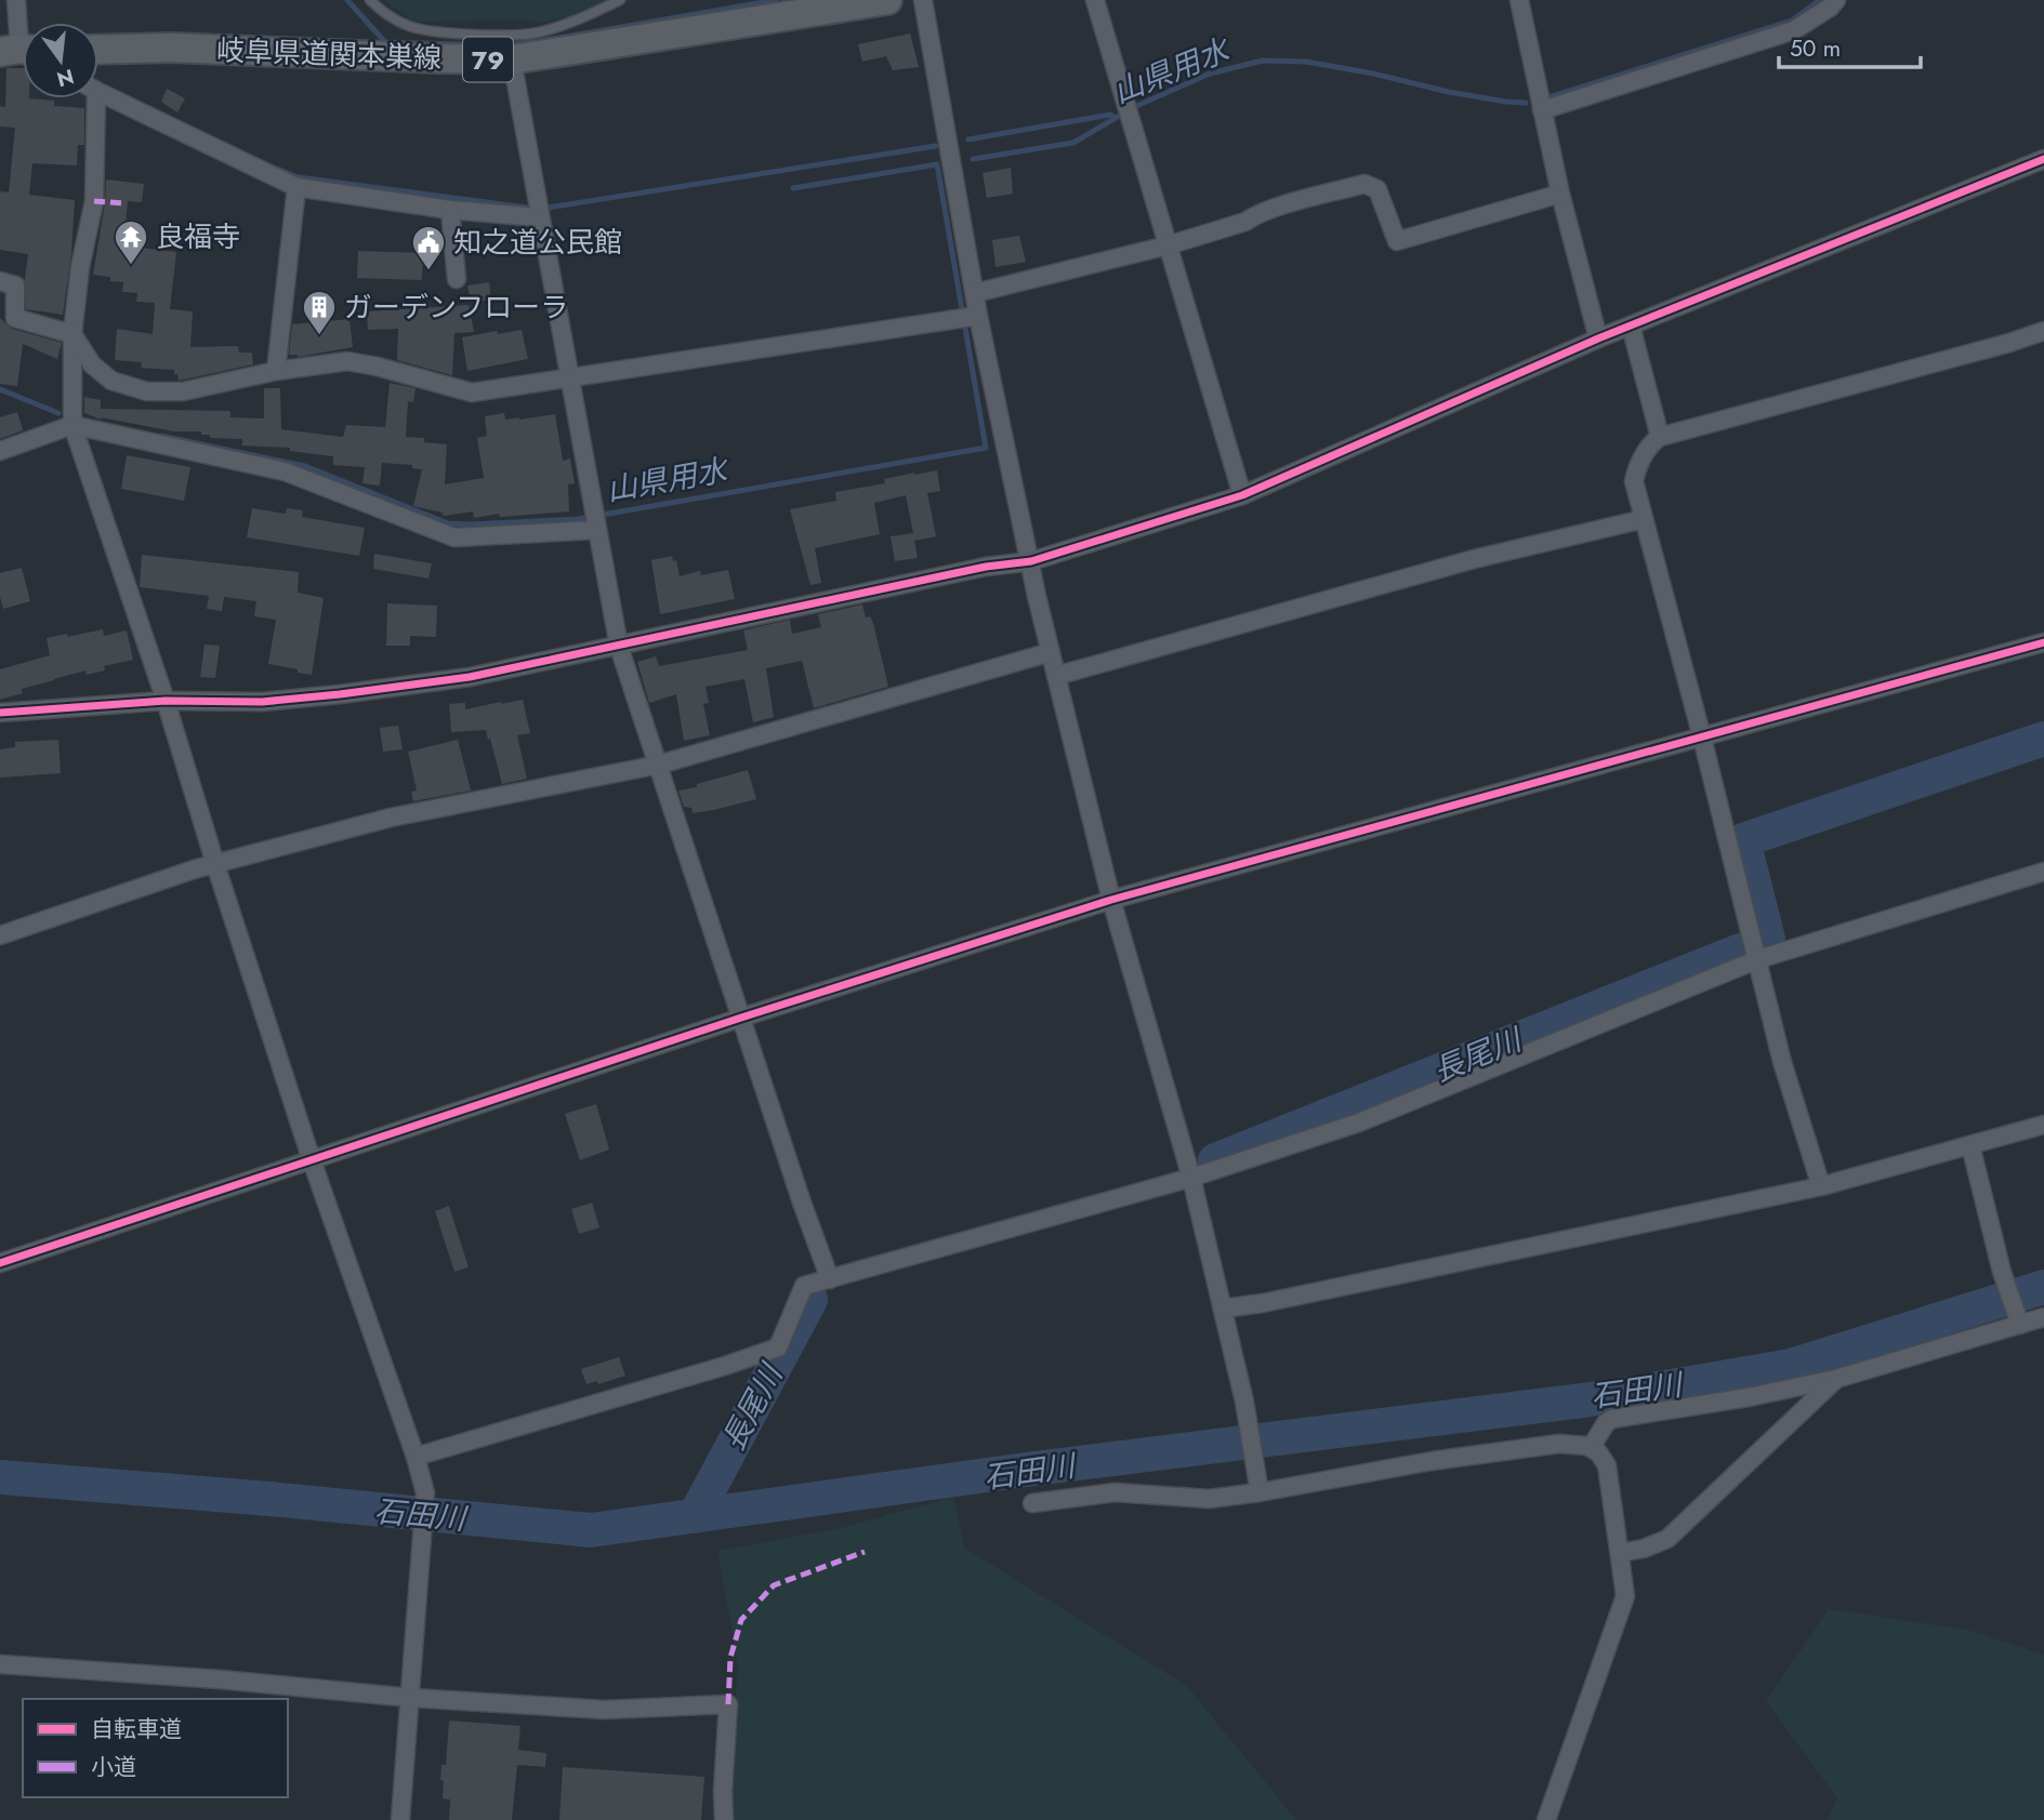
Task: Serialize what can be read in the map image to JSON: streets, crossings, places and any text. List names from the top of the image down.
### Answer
{
  "streets": {
    "main road": ["岐阜県道関本巣線", "79"]
  },
  "water": ["山県用水", "長尾川", "石田川"],
  "places": {
    "temple": ["良福寺"],
    "public building": ["知之道公民館"],
    "building": ["ガーデンフローラ"]
  },
  "legend": ["自転車道", "小道"],
  "scale_bar": "50 m",
  "north": "bottom"
}
